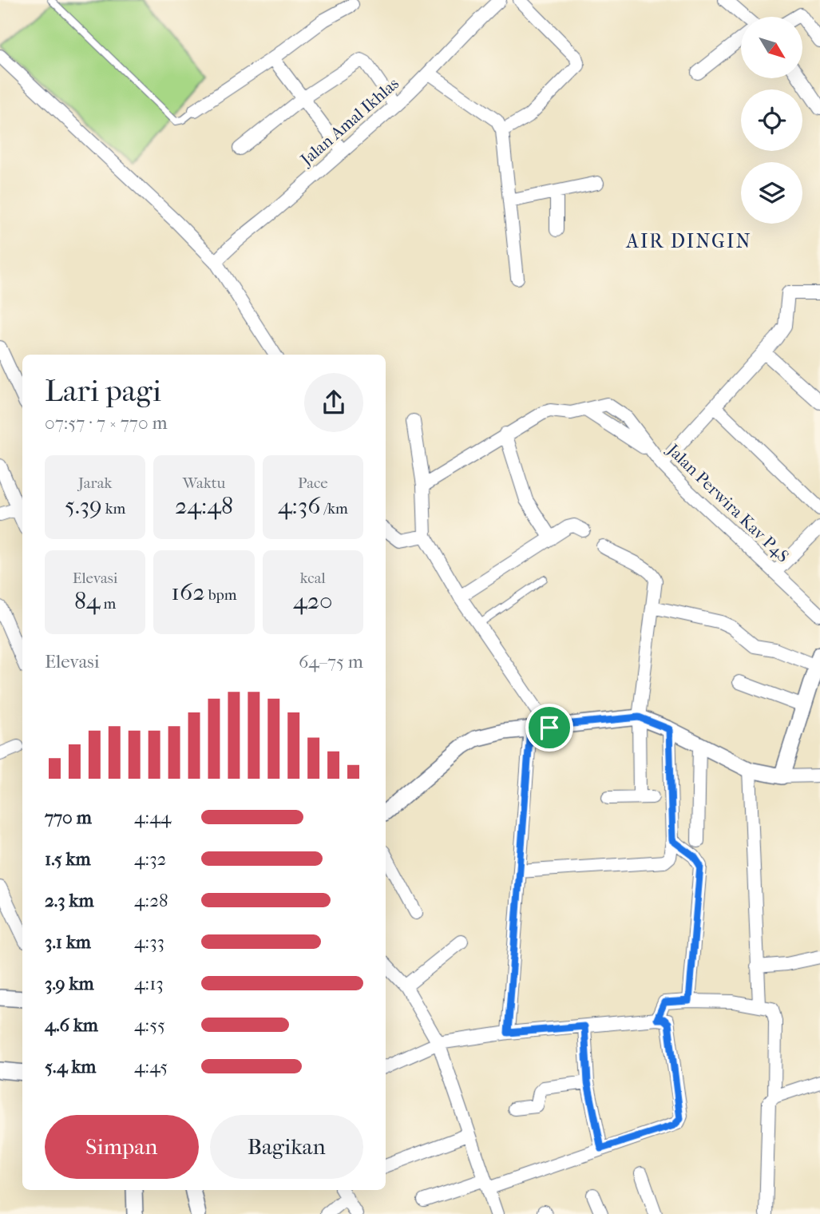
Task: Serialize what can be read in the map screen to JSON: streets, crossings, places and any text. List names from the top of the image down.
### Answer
{
  "streets": {
    "street": ["Jalan Amal Ikhlas", "Jalan Perwira Kav P4S"]
  },
  "districts": ["AIR DINGIN"],
  "north": "bottom right",
  "page": {
    "heading": ["Lari pagi", "07:57 · 7 × 770 m"],
    "stats": [
      ["Jarak", "5.39 km"],
      ["Waktu", "24:48"],
      ["Pace", "4:36 /km"],
      ["Elevasi", "84 m"],
      ["162 bpm"],
      ["kcal", "420"]
    ],
    "chart": ["Elevasi", "64–75 m"],
    "list": [
      {
        "name": "770 m",
        "note": "4:44"
      },
      {
        "name": "1.5 km",
        "note": "4:32"
      },
      {
        "name": "2.3 km",
        "note": "4:28"
      },
      {
        "name": "3.1 km",
        "note": "4:33"
      },
      {
        "name": "3.9 km",
        "note": "4:13"
      },
      {
        "name": "4.6 km",
        "note": "4:55"
      },
      {
        "name": "5.4 km",
        "note": "4:45"
      }
    ],
    "buttons": ["Simpan", "Bagikan"]
  }
}
